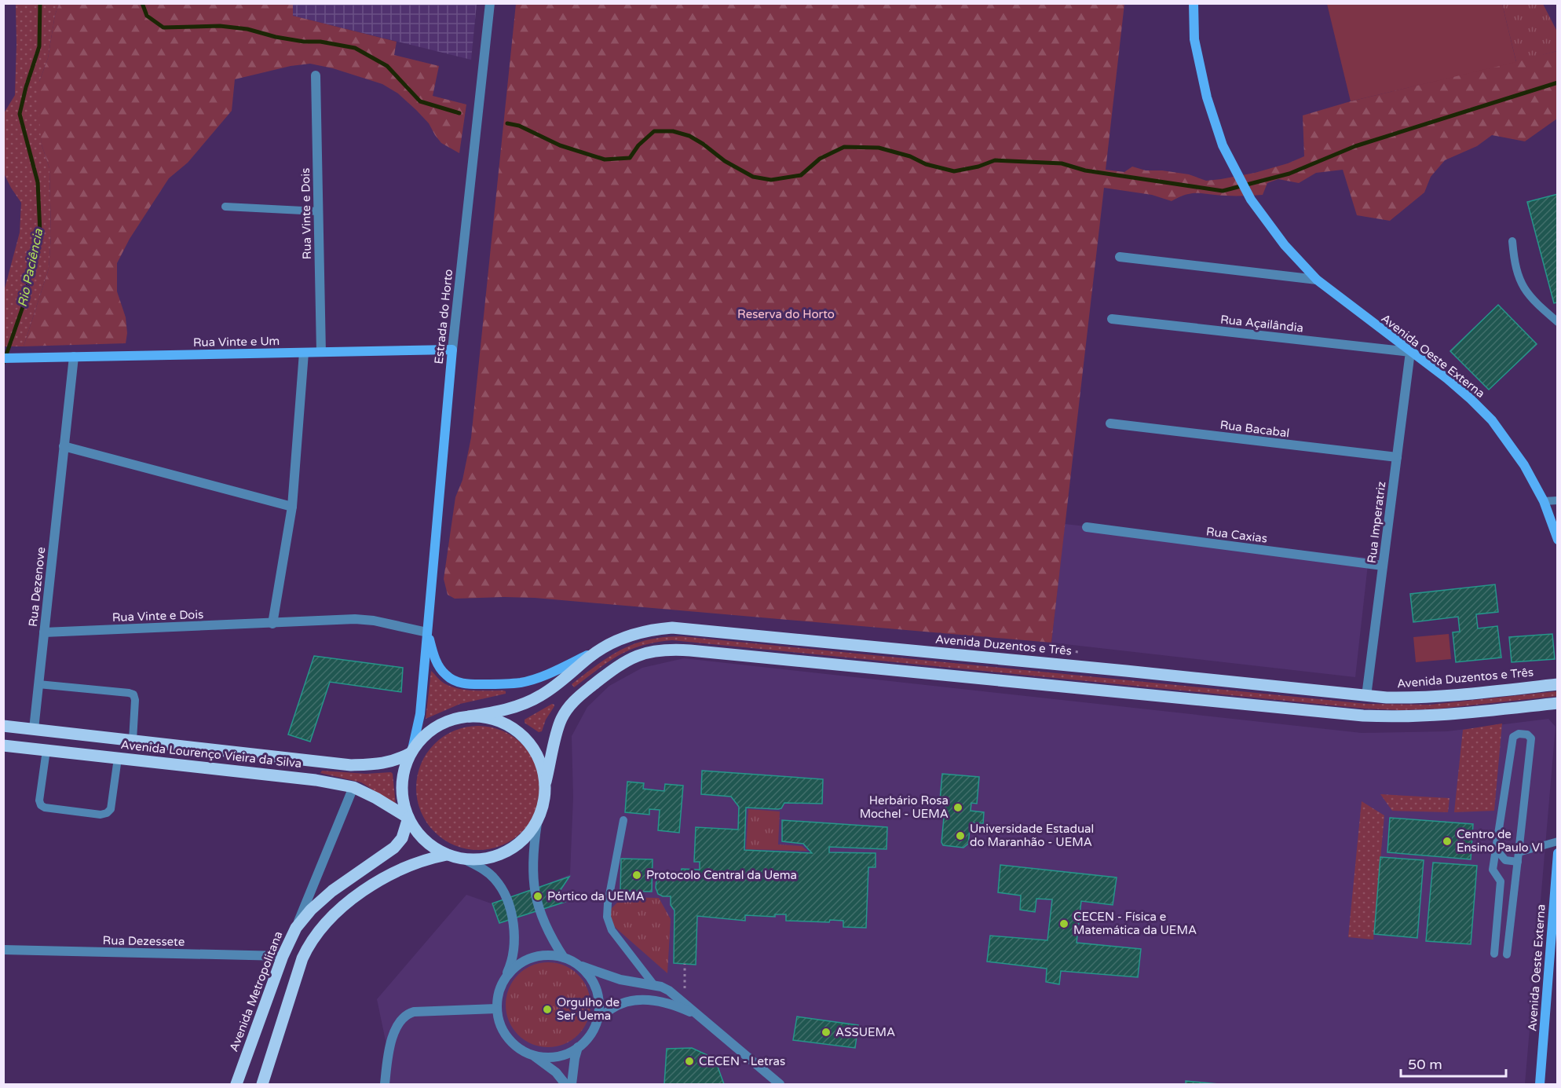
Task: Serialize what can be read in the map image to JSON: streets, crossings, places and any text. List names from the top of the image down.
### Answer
{
  "streets": {
    "main road": ["Avenida Duzentos e Três", "Avenida Lourenço Vieira da Silva", "Avenida Metropolitana"],
    "street": [
      "Rua Vinte e Dois",
      "Estrada do Horto",
      "Rua Açailândia",
      "Rua Vinte e Um",
      "Avenida Oeste Externa",
      "Rua Bacabal",
      "Rua Imperatriz",
      "Rua Caxias",
      "Rua Dezenove",
      "Rua Dezessete"
    ]
  },
  "crossings": [
    ["Rua Vinte e Dois", "Estrada do Horto"],
    ["Rua Vinte e Dois", "Rua Vinte e Um"],
    ["Rua Vinte e Dois", "Rua Dezenove"],
    ["Estrada do Horto", "Rua Vinte e Um"],
    ["Estrada do Horto", "Avenida Duzentos e Três"],
    ["Estrada do Horto", "Avenida Lourenço Vieira da Silva"],
    ["Estrada do Horto", "Avenida Metropolitana"],
    ["Rua Açailândia", "Avenida Oeste Externa"],
    ["Rua Açailândia", "Rua Imperatriz"],
    ["Rua Vinte e Um", "Rua Dezenove"],
    ["Avenida Oeste Externa", "Rua Imperatriz"],
    ["Rua Bacabal", "Rua Imperatriz"],
    ["Rua Imperatriz", "Rua Caxias"],
    ["Rua Imperatriz", "Avenida Duzentos e Três"],
    ["Rua Dezenove", "Avenida Lourenço Vieira da Silva"],
    ["Avenida Duzentos e Três", "Avenida Lourenço Vieira da Silva"],
    ["Avenida Duzentos e Três", "Avenida Metropolitana"],
    ["Avenida Lourenço Vieira da Silva", "Avenida Metropolitana"],
    ["Rua Dezessete", "Avenida Metropolitana"]
  ],
  "water": ["Rio Paciência"],
  "parks": ["Reserva do Horto"],
  "places": [
    "Herbário Rosa Mochel - UEMA",
    "Universidade Estadual do Maranhão - UEMA",
    "Centro de Ensino Paulo VI",
    "Protocolo Central da Uema",
    "Pórtico da UEMA",
    "CECEN - Física e Matemática da UEMA",
    "Orgulho de Ser Uema",
    "ASSUEMA",
    "CECEN - Letras"
  ],
  "scale_bar": "50 m"
}
